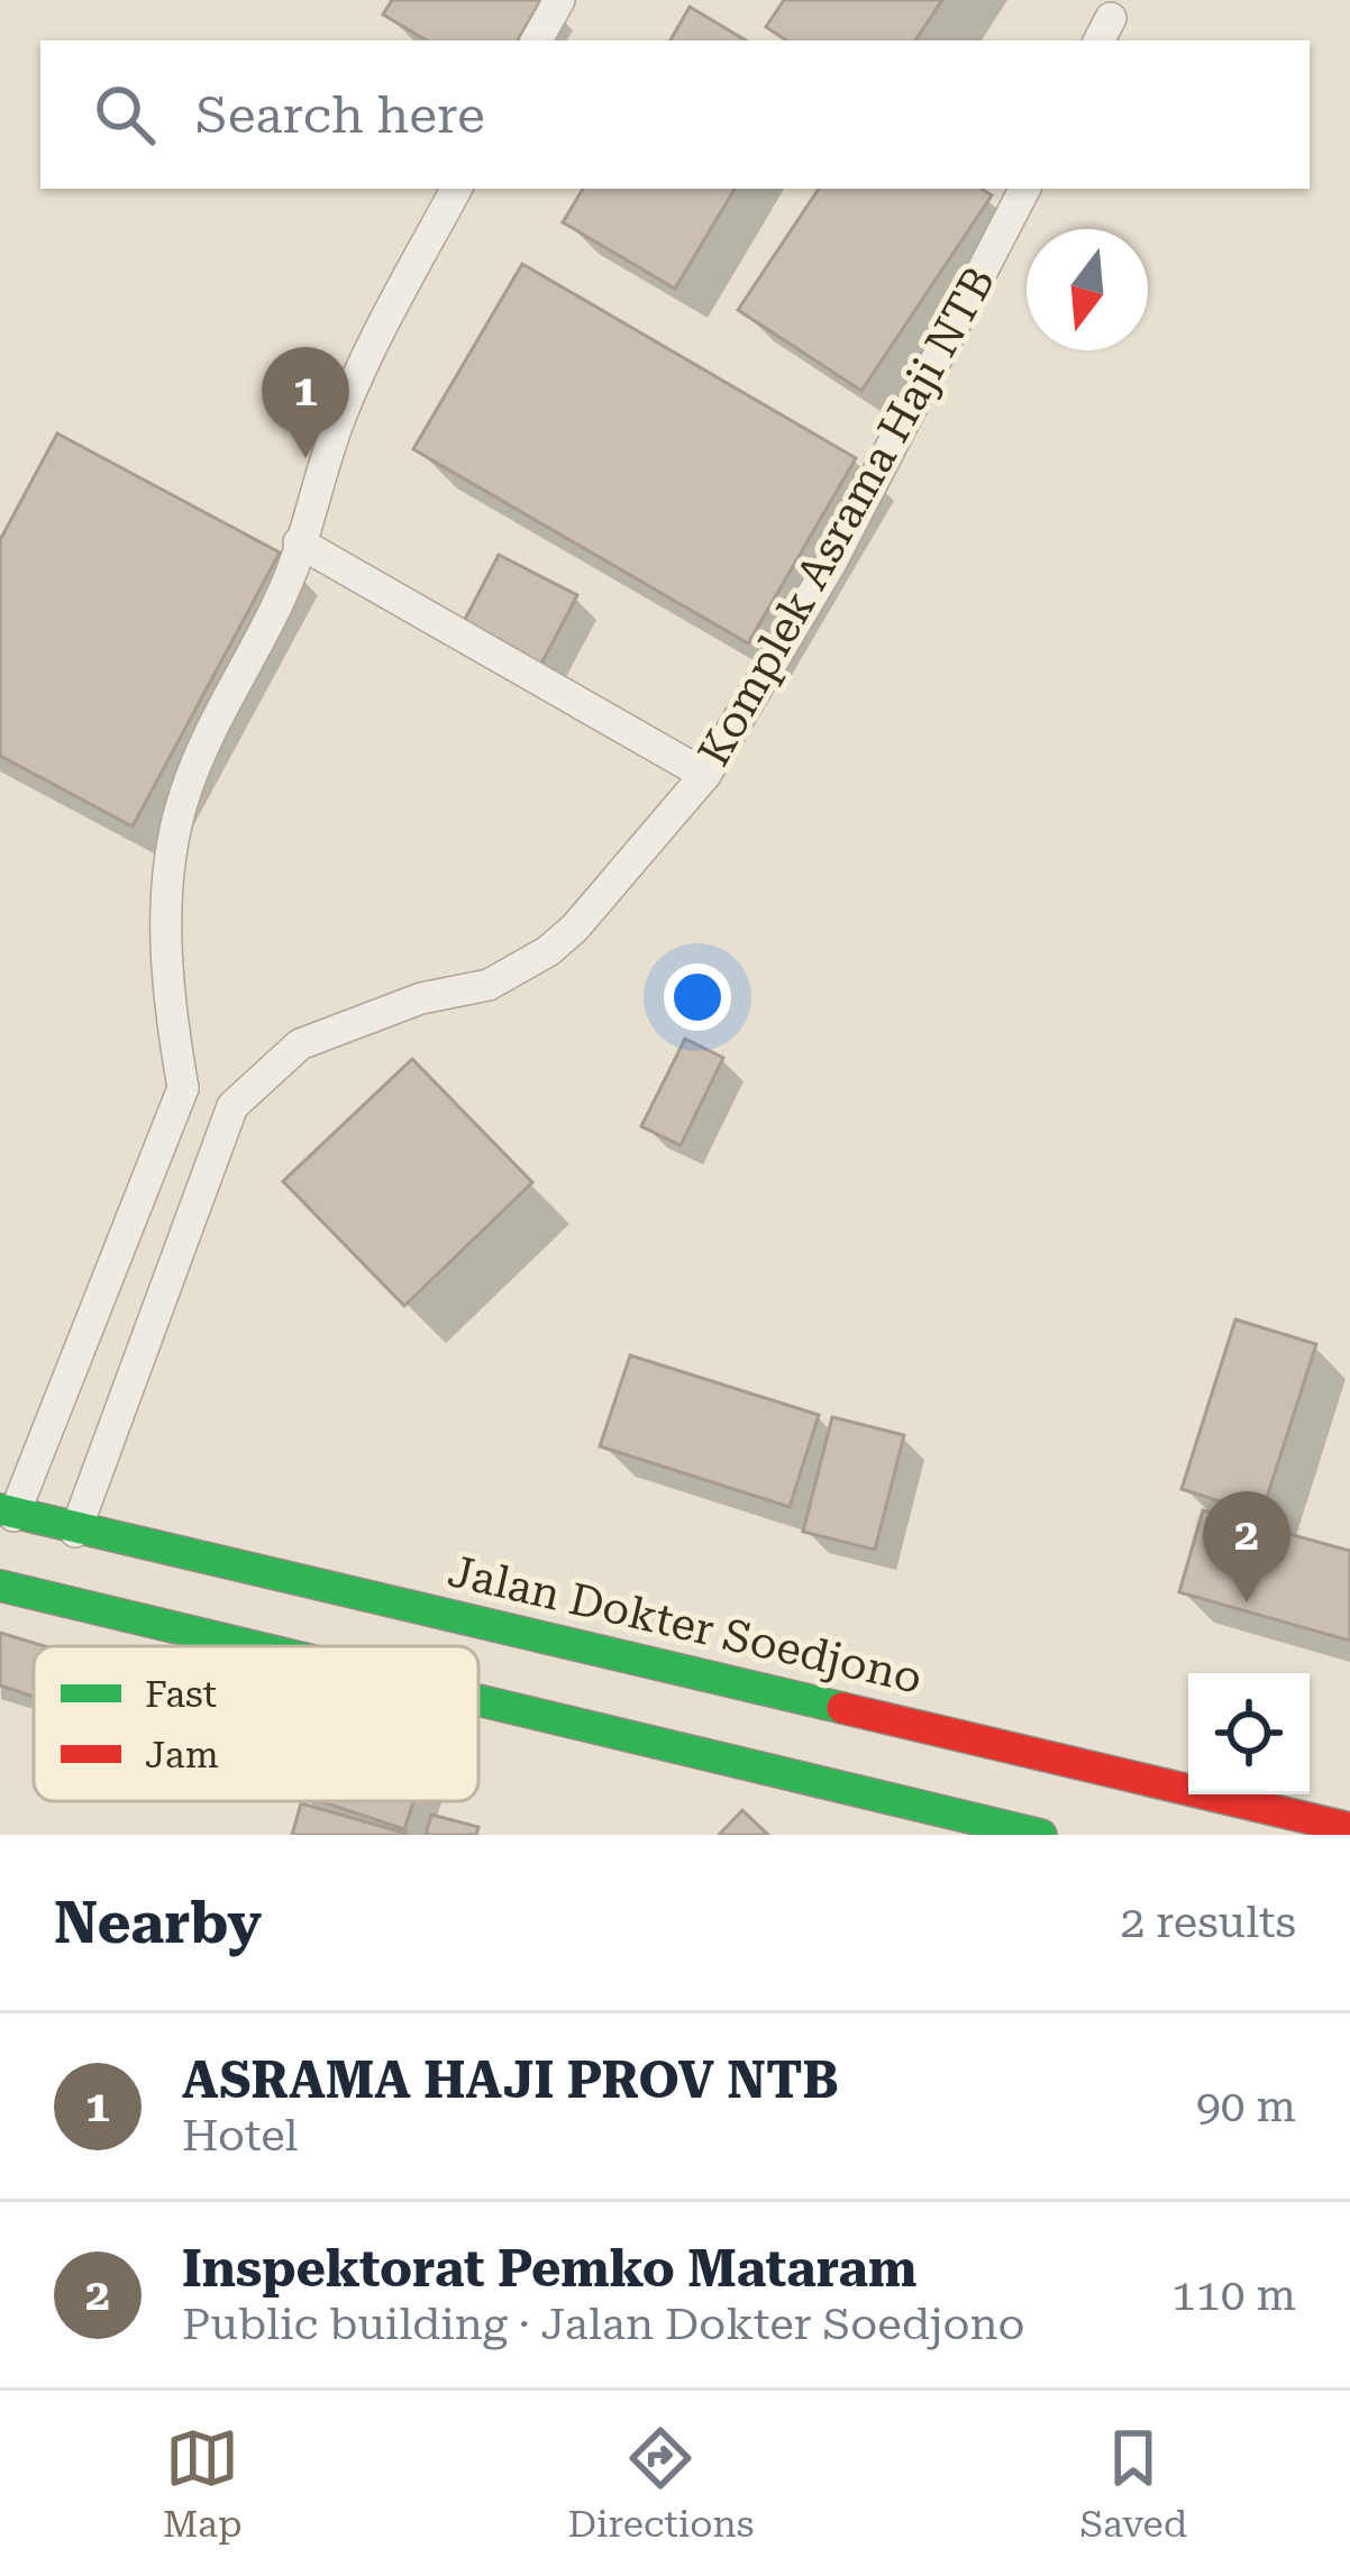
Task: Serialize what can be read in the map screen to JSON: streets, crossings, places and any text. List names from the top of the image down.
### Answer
{
  "streets": {
    "highway": ["Jalan Dokter Soedjono"],
    "lane": ["Komplek Asrama Haji NTB"]
  },
  "legend": ["Fast", "Jam"],
  "north": "bottom",
  "page": {
    "search": "Search here",
    "pins": ["1", "2"],
    "heading": ["Nearby", "2 results"],
    "list": [
      {
        "mark": "1",
        "name": "ASRAMA HAJI PROV NTB",
        "note": "Hotel",
        "value": "90 m"
      },
      {
        "mark": "2",
        "name": "Inspektorat Pemko Mataram",
        "note": "Public building · Jalan Dokter Soedjono",
        "value": "110 m"
      }
    ],
    "nav": ["Map", "Directions", "Saved"]
  }
}
